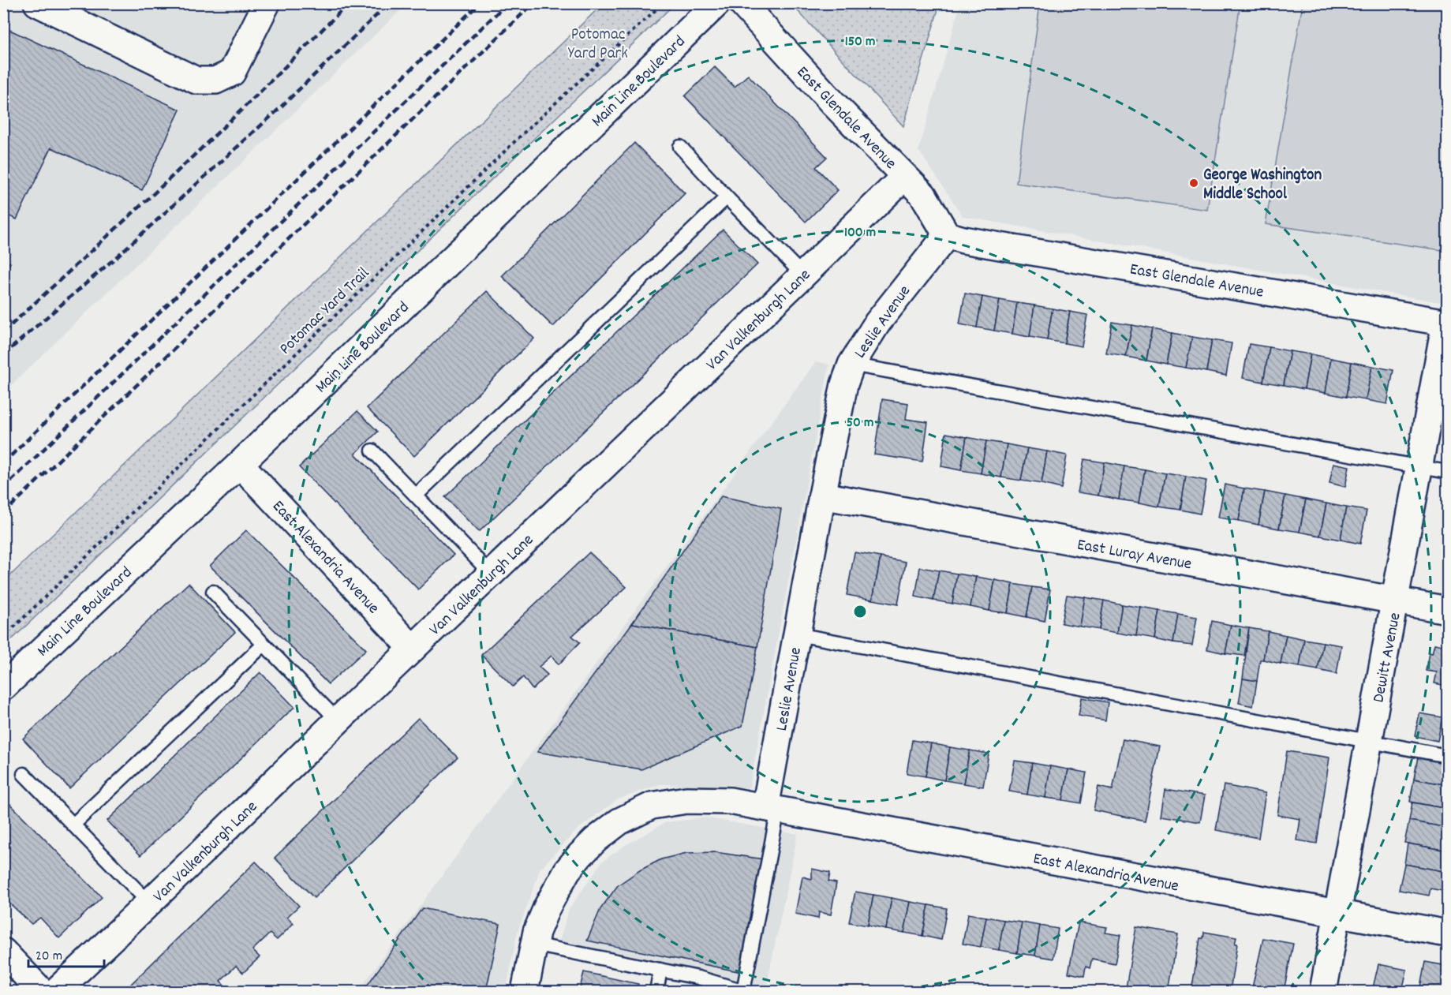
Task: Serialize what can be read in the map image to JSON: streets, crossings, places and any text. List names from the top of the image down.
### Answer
{
  "streets": {
    "street": [
      "Main Line Boulevard",
      "East Glendale Avenue",
      "Van Valkenburgh Lane",
      "Leslie Avenue",
      "East Luray Avenue",
      "East Alexandria Avenue",
      "Dewitt Avenue"
    ],
    "path": ["Potomac Yard Trail"]
  },
  "crossings": [
    ["Main Line Boulevard", "East Alexandria Avenue"],
    ["East Glendale Avenue", "Van Valkenburgh Lane"],
    ["East Glendale Avenue", "Leslie Avenue"],
    ["East Glendale Avenue", "Dewitt Avenue"],
    ["Van Valkenburgh Lane", "East Alexandria Avenue"],
    ["Leslie Avenue", "East Luray Avenue"],
    ["Leslie Avenue", "East Alexandria Avenue"],
    ["East Luray Avenue", "Dewitt Avenue"],
    ["East Alexandria Avenue", "Dewitt Avenue"]
  ],
  "parks": ["Potomac Yard Park"],
  "places": ["George Washington Middle School"],
  "scale_bar": "20 m",
  "rings": ["150 m", "100 m", "50 m"]
}
